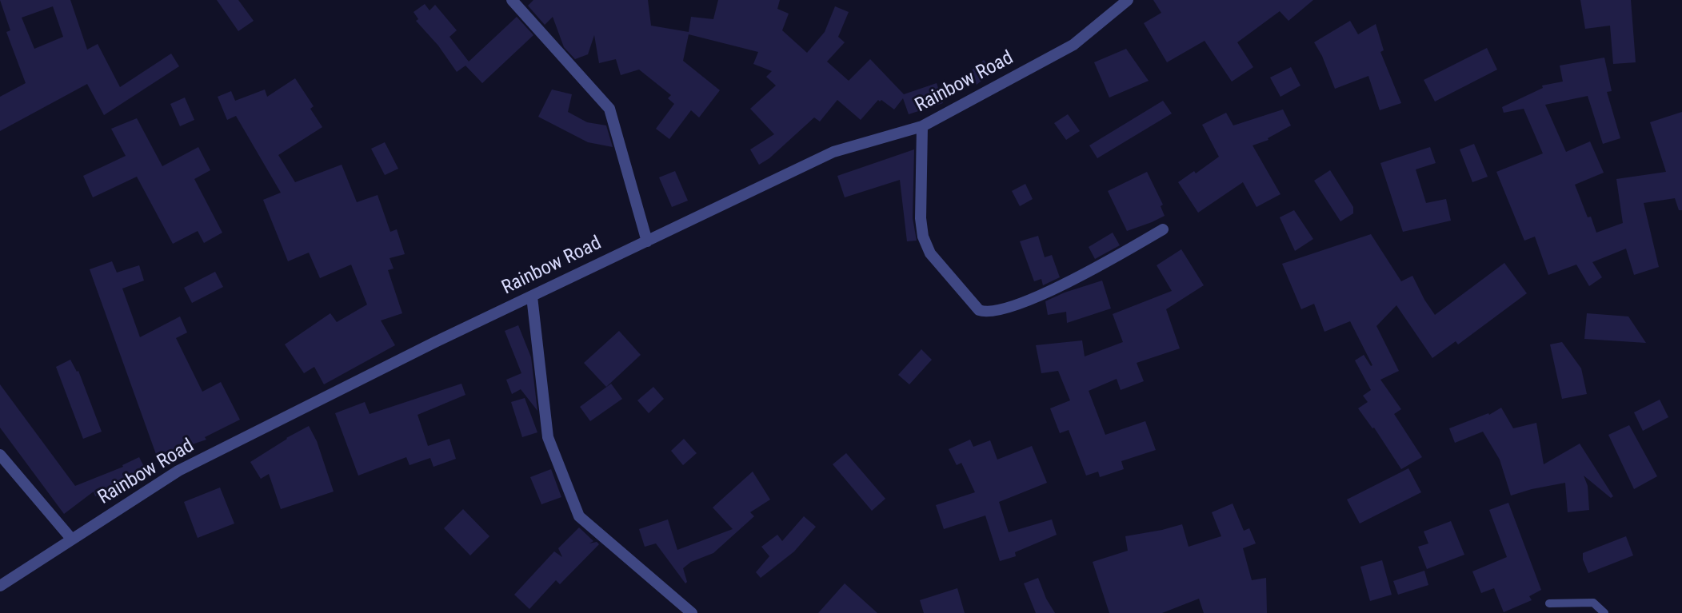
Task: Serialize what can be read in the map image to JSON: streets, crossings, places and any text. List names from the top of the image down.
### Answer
{
  "streets": {
    "street": ["Rainbow Road"]
  }
}
